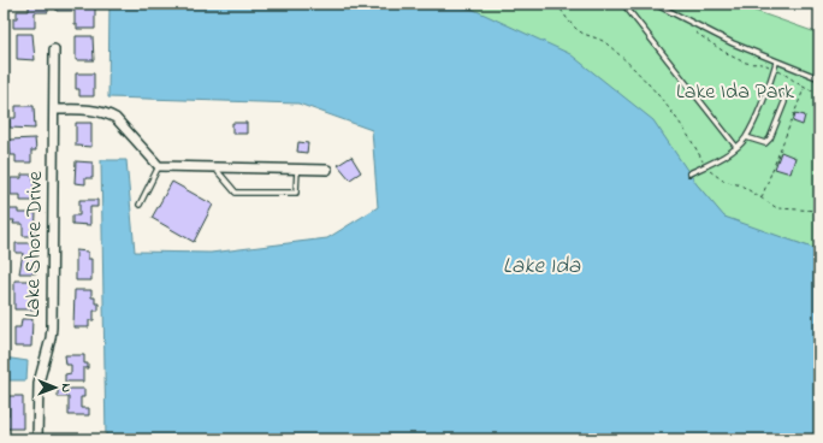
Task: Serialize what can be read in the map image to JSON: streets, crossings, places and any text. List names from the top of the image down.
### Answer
{
  "streets": {
    "street": ["Lake Shore Drive"]
  },
  "water": ["Lake Ida"],
  "parks": ["Lake Ida Park"],
  "north": "right"
}
